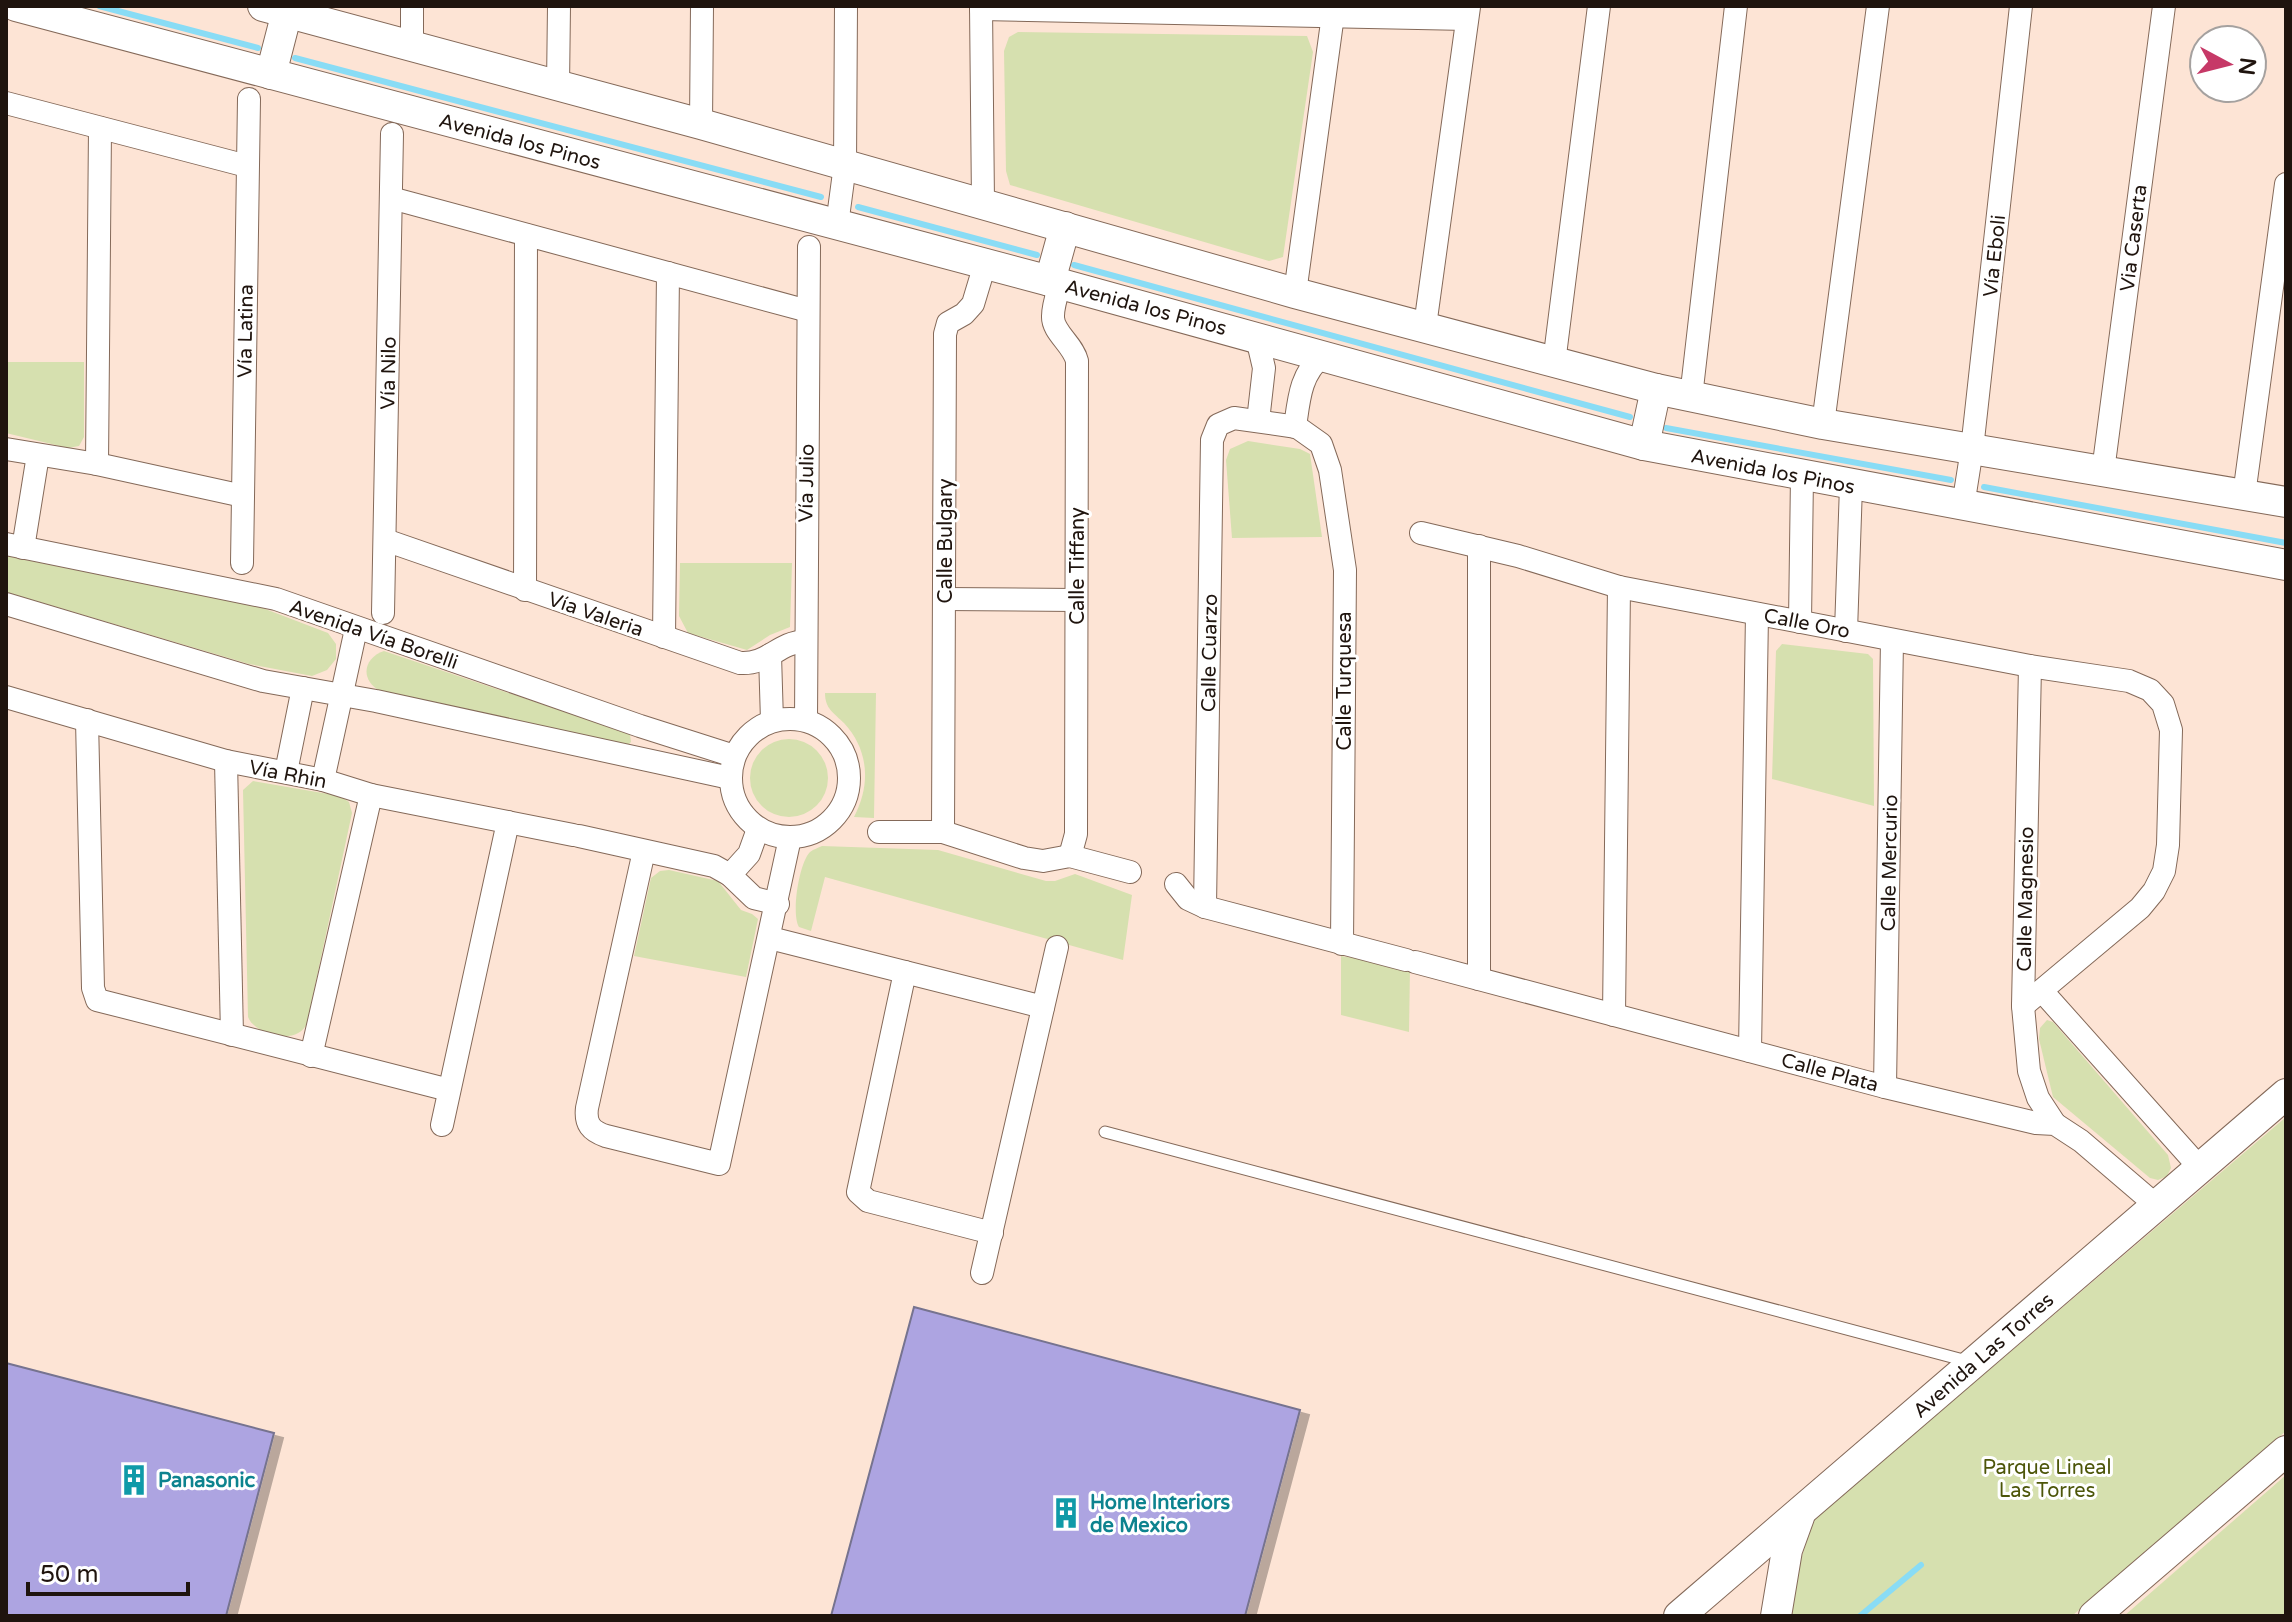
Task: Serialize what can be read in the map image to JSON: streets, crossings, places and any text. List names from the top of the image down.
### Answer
{
  "streets": {
    "street": [
      "Avenida los Pinos",
      "Via Caserta",
      "Vía Eboli",
      "Vía Latina",
      "Vía Nilo",
      "Vía Julio",
      "Calle Bulgary",
      "Calle Tiffany",
      "Vía Valeria",
      "Calle Oro",
      "Avenida Vía Borelli",
      "Calle Cuarzo",
      "Calle Turquesa",
      "Vía Rhin",
      "Calle Mercurio",
      "Calle Magnesio",
      "Calle Plata",
      "Avenida Las Torres"
    ]
  },
  "crossings": [
    ["Avenida los Pinos", "Vía Eboli"],
    ["Avenida los Pinos", "Calle Bulgary"],
    ["Avenida los Pinos", "Calle Tiffany"],
    ["Vía Nilo", "Vía Valeria"],
    ["Vía Julio", "Vía Valeria"],
    ["Vía Julio", "Avenida Vía Borelli"],
    ["Calle Oro", "Calle Mercurio"],
    ["Calle Oro", "Calle Magnesio"],
    ["Calle Cuarzo", "Calle Plata"],
    ["Calle Turquesa", "Calle Plata"],
    ["Calle Mercurio", "Calle Plata"],
    ["Calle Magnesio", "Calle Plata"],
    ["Calle Plata", "Avenida Las Torres"]
  ],
  "parks": ["Parque Lineal Las Torres"],
  "places": {
    "building": ["Panasonic", "Home Interiors de Mexico"]
  },
  "scale_bar": "50 m",
  "north": "right"
}
